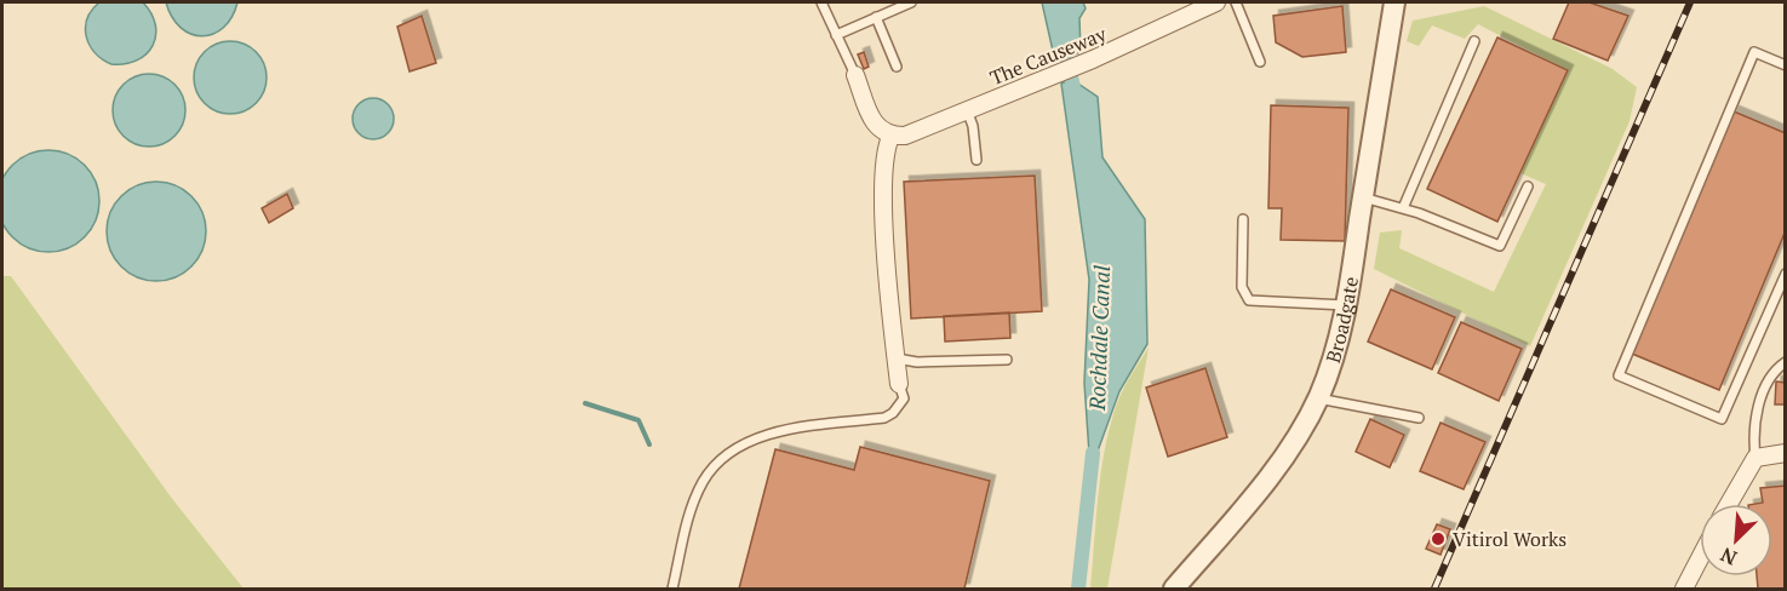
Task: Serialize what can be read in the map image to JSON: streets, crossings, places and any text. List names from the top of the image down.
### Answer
{
  "streets": {
    "street": ["The Causeway", "Broadgate"]
  },
  "water": ["Rochdale Canal"],
  "places": ["Vitirol Works"],
  "north": "bottom left"
}
